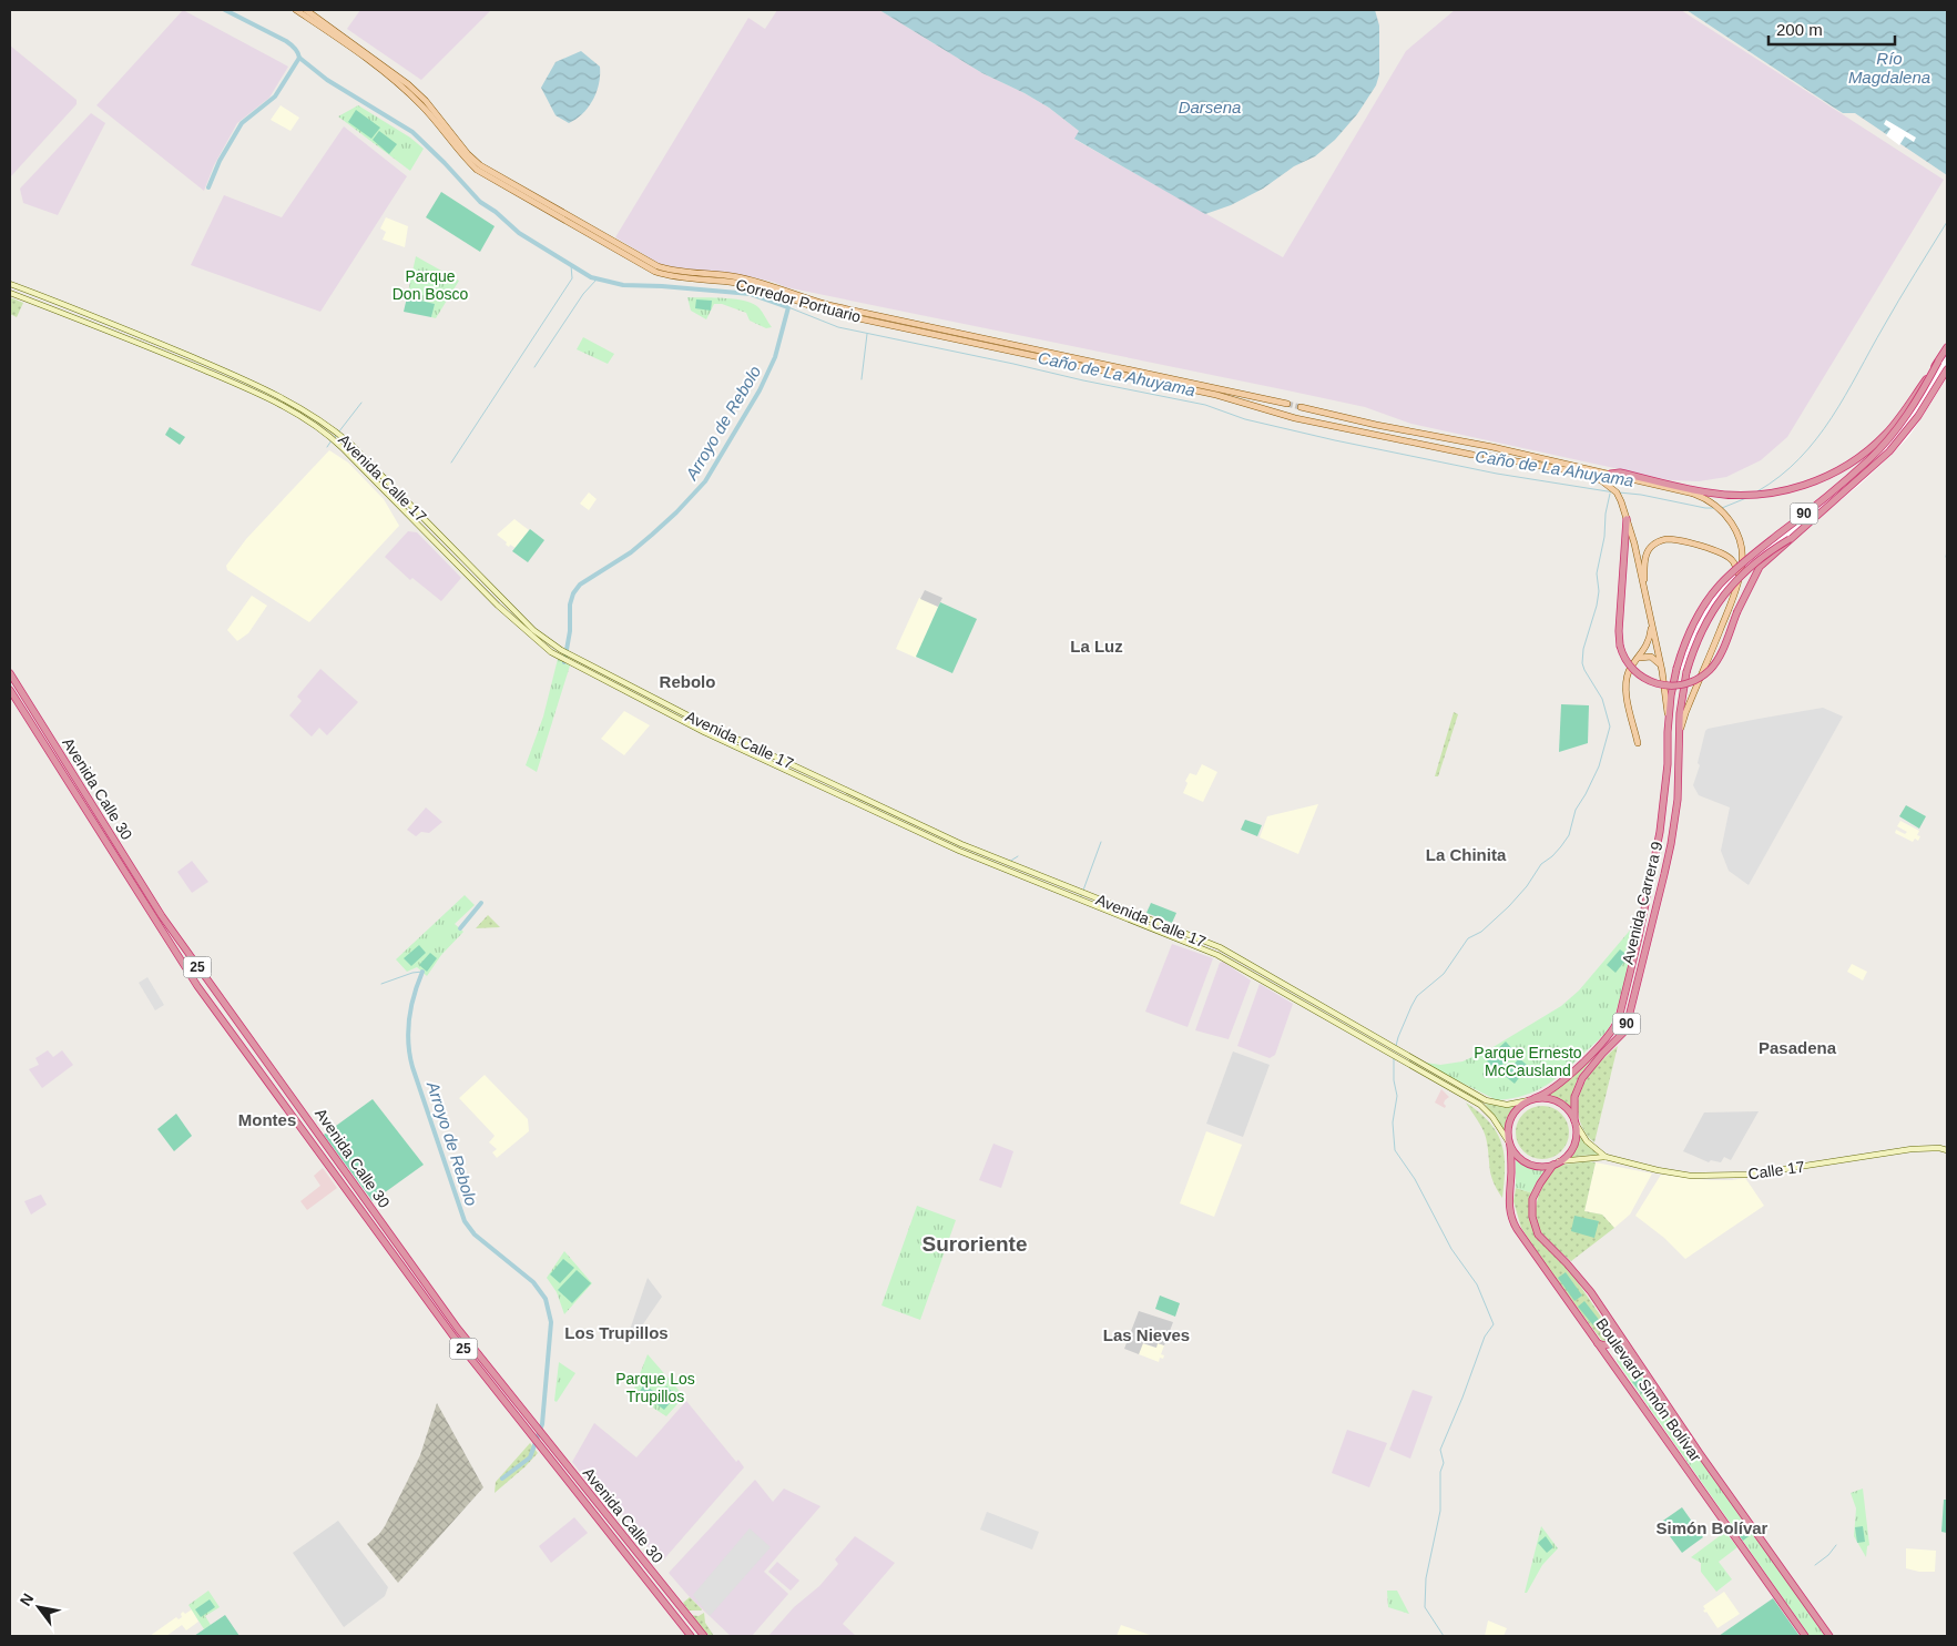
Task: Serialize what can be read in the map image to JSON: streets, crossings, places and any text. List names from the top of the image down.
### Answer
{
  "streets": {
    "highway": [
      "90",
      "Avenida Calle 30",
      "Avenida Carrera 9",
      "25",
      "Boulevard Simón Bolívar"
    ],
    "main road": ["Corredor Portuario", "Avenida Calle 17", "Calle 17"]
  },
  "crossings": [
    ["Avenida Calle 17", "90"],
    ["Avenida Calle 17", "Avenida Carrera 9"],
    ["Avenida Calle 17", "Calle 17"],
    ["Avenida Calle 17", "Boulevard Simón Bolívar"],
    ["90", "Avenida Carrera 9"],
    ["90", "Calle 17"],
    ["90", "Boulevard Simón Bolívar"],
    ["Avenida Carrera 9", "Calle 17"],
    ["Avenida Carrera 9", "Boulevard Simón Bolívar"],
    ["Calle 17", "Boulevard Simón Bolívar"]
  ],
  "districts": [
    "La Luz",
    "Rebolo",
    "La Chinita",
    "Pasadena",
    "Montes",
    "Suroriente",
    "Los Trupillos",
    "Las Nieves",
    "Simón Bolívar"
  ],
  "water": [
    "Río Magdalena",
    "Darsena",
    "Caño de La Ahuyama",
    "Arroyo de Rebolo"
  ],
  "parks": ["Parque Don Bosco", "Parque Ernesto McCausland", "Parque Los Trupillos"],
  "scale_bar": "200 m",
  "north": "top left"
}
